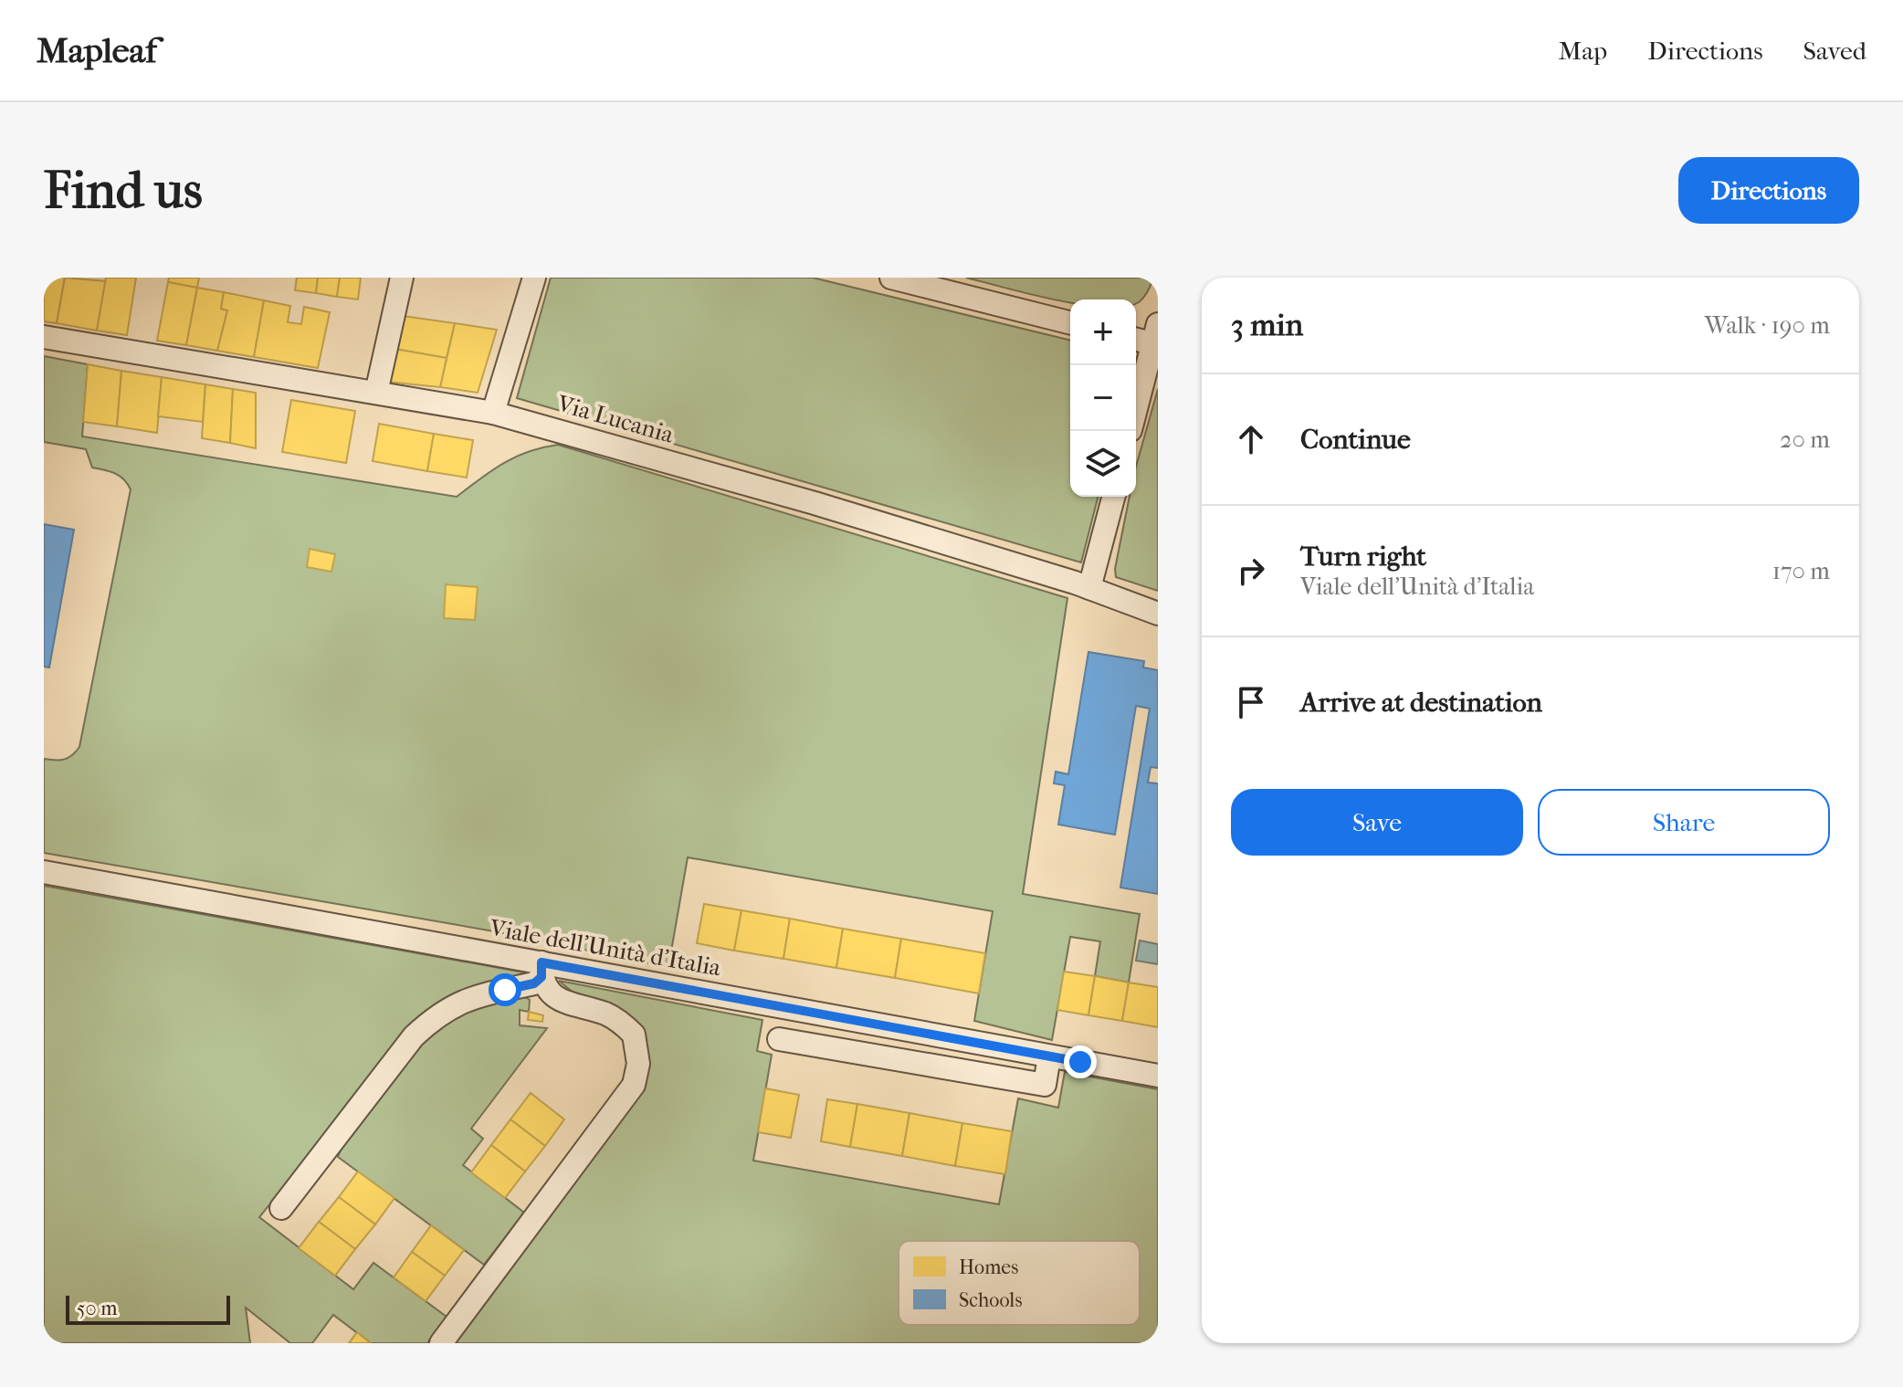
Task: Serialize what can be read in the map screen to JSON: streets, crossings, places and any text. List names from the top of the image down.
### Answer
{
  "streets": {
    "street": ["Via Lucania", "Viale dell'Unità d'Italia"]
  },
  "legend": ["Homes", "Schools"],
  "scale_bar": "50 m",
  "page": {
    "header": "Mapleaf",
    "nav": ["Map", "Directions", "Saved"],
    "buttons": [
      "Directions",
      ["Save", "Share"]
    ],
    "title": "Find us",
    "heading": ["3 min", "Walk · 190 m"],
    "map_buttons": ["+", "−"],
    "list": [
      ["Continue", "20 m"],
      ["Turn right", "Viale dell'Unità d'Italia", "170 m"],
      "Arrive at destination"
    ],
    "scale": "50 m"
  }
}
